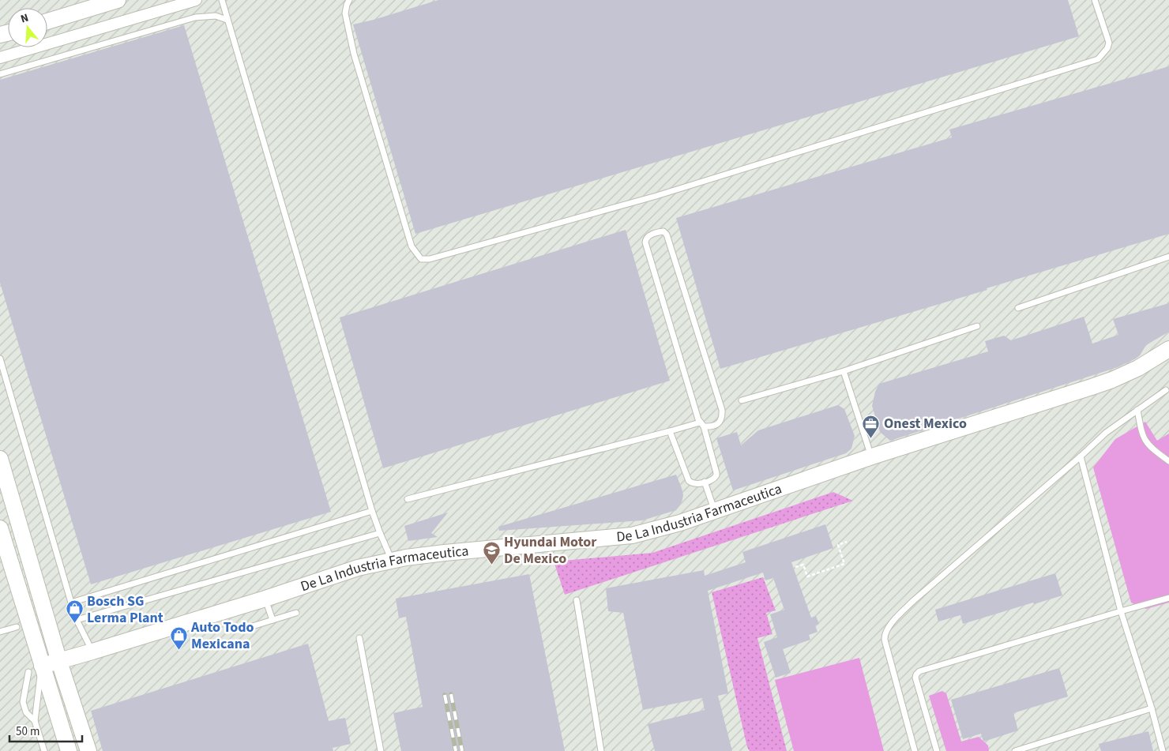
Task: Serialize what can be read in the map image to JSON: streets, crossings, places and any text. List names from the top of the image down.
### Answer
{
  "streets": {
    "main road": ["De La Industria Farmaceutica"]
  },
  "places": {
    "office": ["Onest Mexico"],
    "school or university": ["Hyundai Motor De Mexico"],
    "shop": ["Bosch SG Lerma Plant", "Auto Todo Mexicana"]
  },
  "scale_bar": "50 m",
  "north": "top"
}
